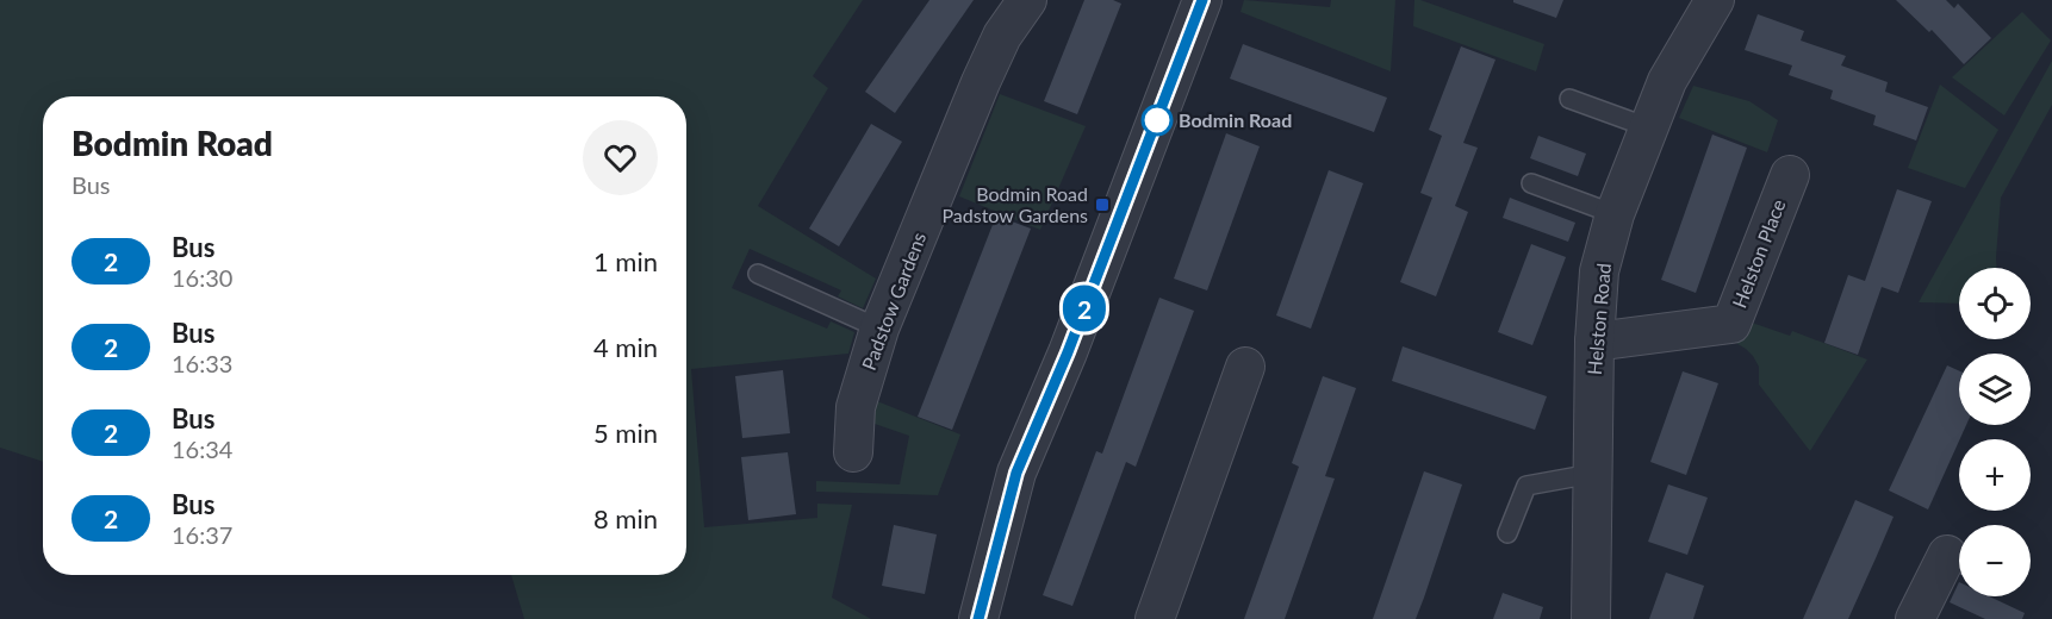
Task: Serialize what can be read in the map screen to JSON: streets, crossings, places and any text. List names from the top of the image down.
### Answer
{
  "streets": {
    "street": ["Helston Place", "Padstow Gardens", "Helston Road"]
  },
  "crossings": [
    ["Helston Place", "Helston Road"]
  ],
  "places": {
    "other": ["Bodmin Road"],
    "transit": ["Bodmin Road Padstow Gardens"]
  },
  "lines": ["bus line 2"],
  "page": {
    "on_map": "2",
    "heading": ["Bodmin Road", "Bus"],
    "list": [
      {
        "mark": "2",
        "name": "Bus",
        "note": "16:30",
        "value": "1 min"
      },
      {
        "mark": "2",
        "name": "Bus",
        "note": "16:33",
        "value": "4 min"
      },
      {
        "mark": "2",
        "name": "Bus",
        "note": "16:34",
        "value": "5 min"
      },
      {
        "mark": "2",
        "name": "Bus",
        "note": "16:37",
        "value": "8 min"
      }
    ],
    "map_buttons": ["+", "−"]
  }
}
